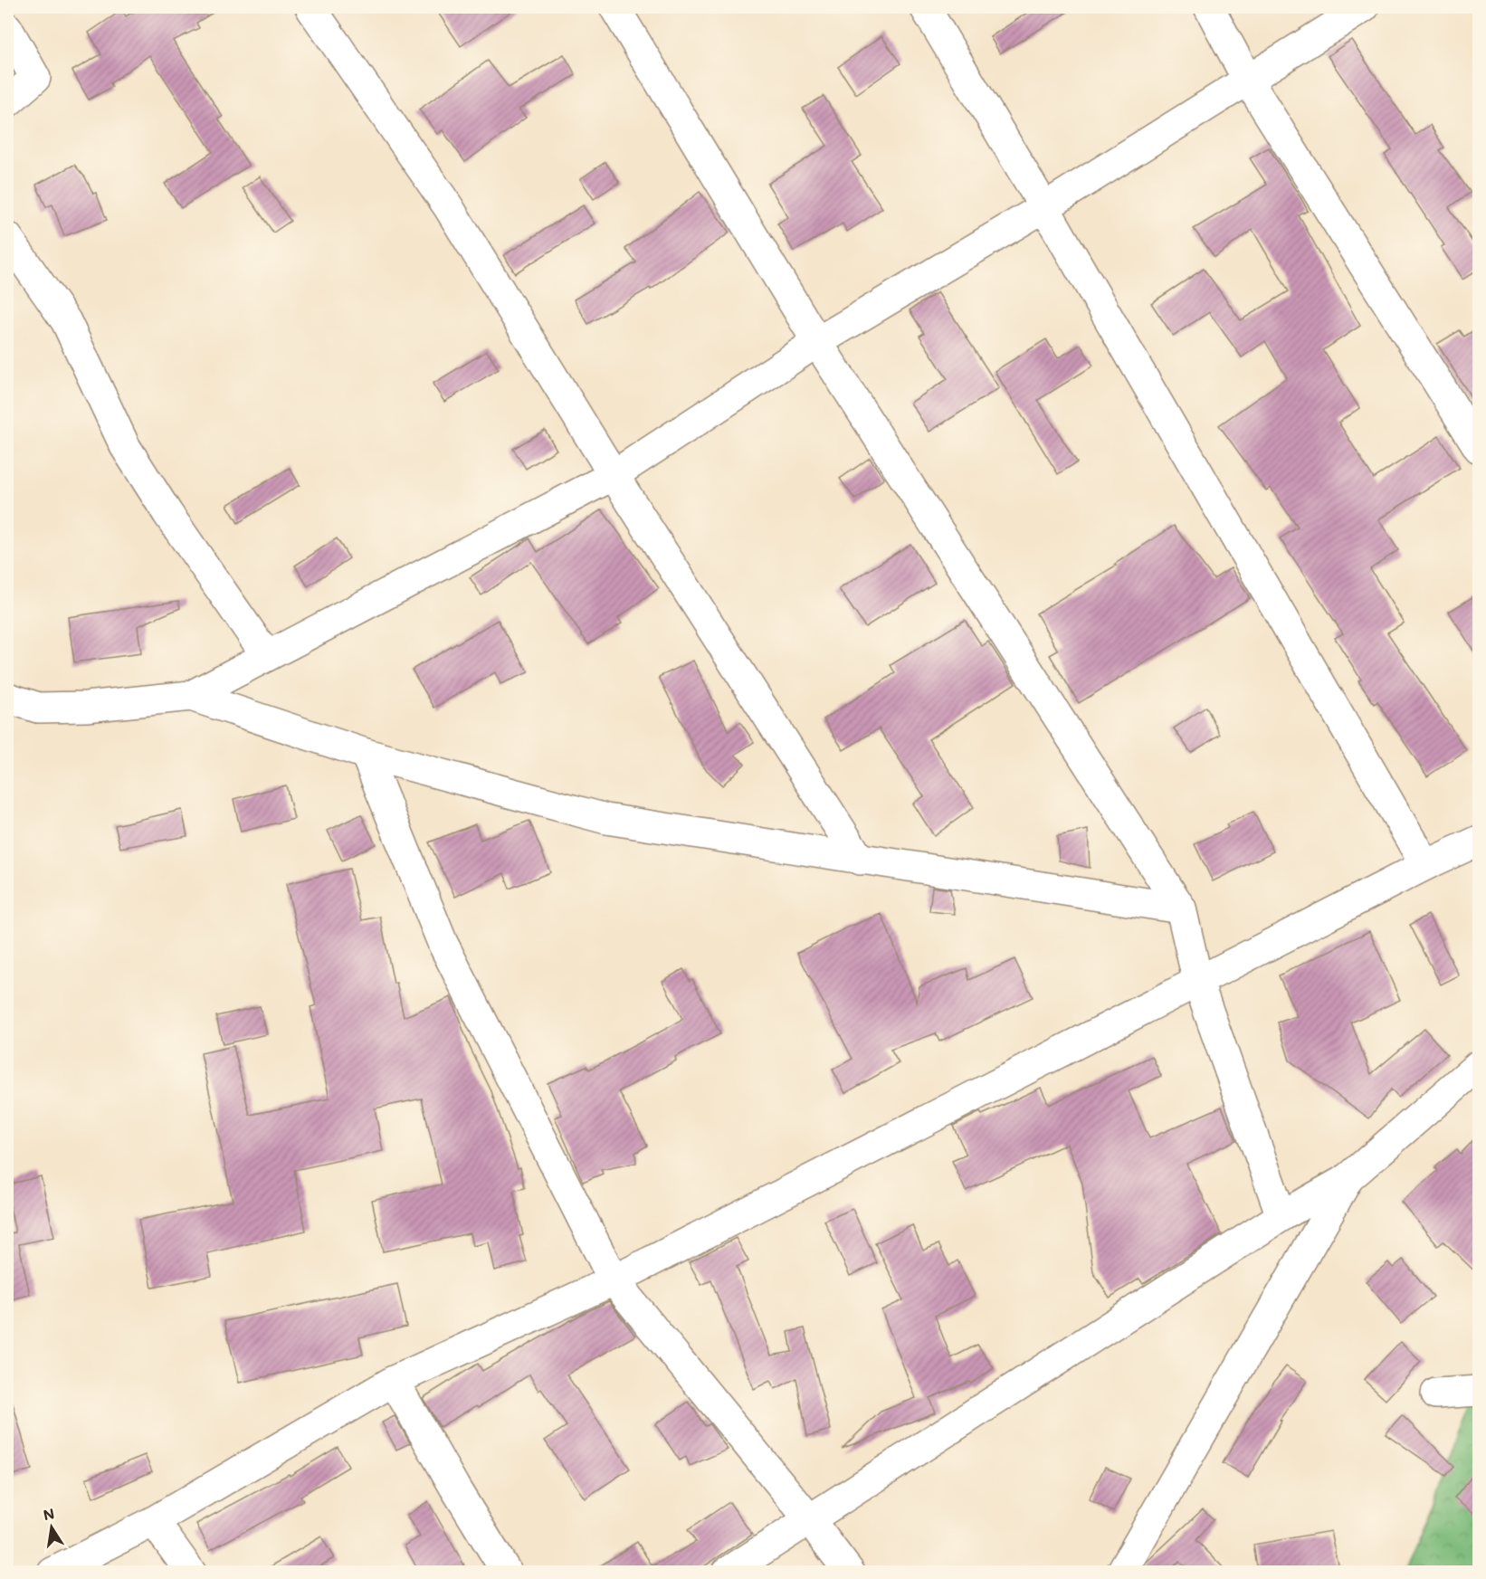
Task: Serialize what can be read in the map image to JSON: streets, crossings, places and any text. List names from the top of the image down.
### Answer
{
  "north": "top"
}
